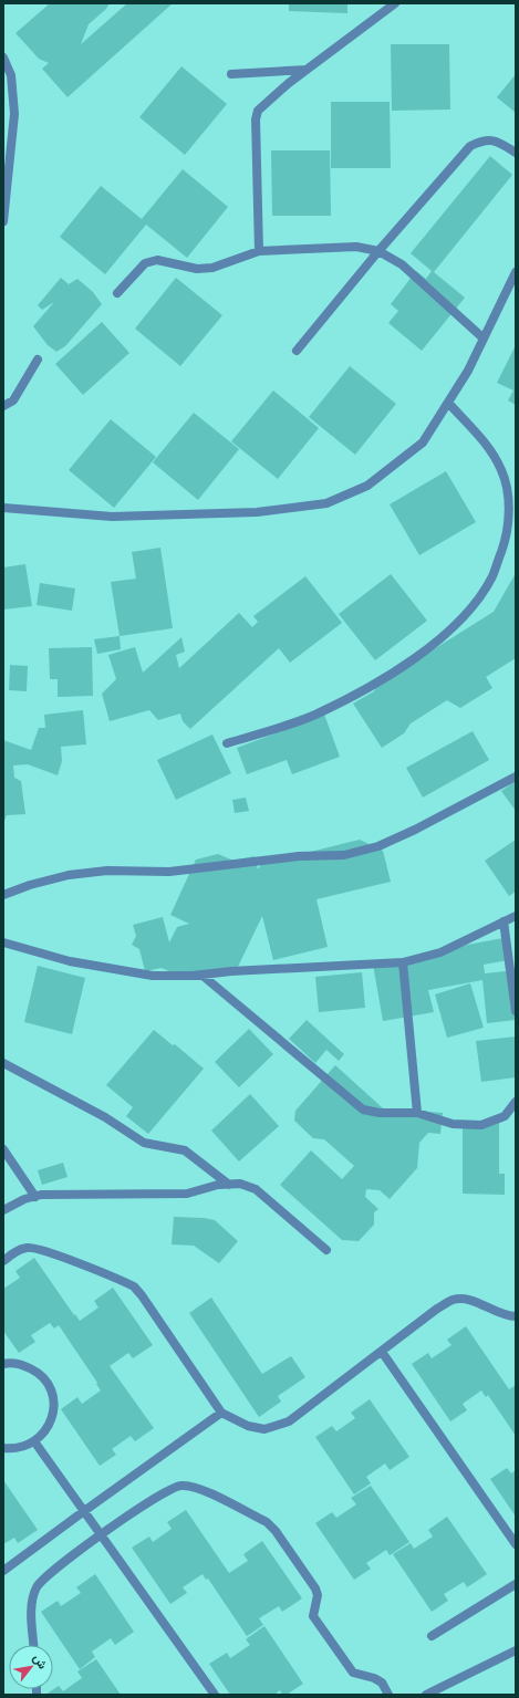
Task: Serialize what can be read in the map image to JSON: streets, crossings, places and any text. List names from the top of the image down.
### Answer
{
  "north": "top right"
}
